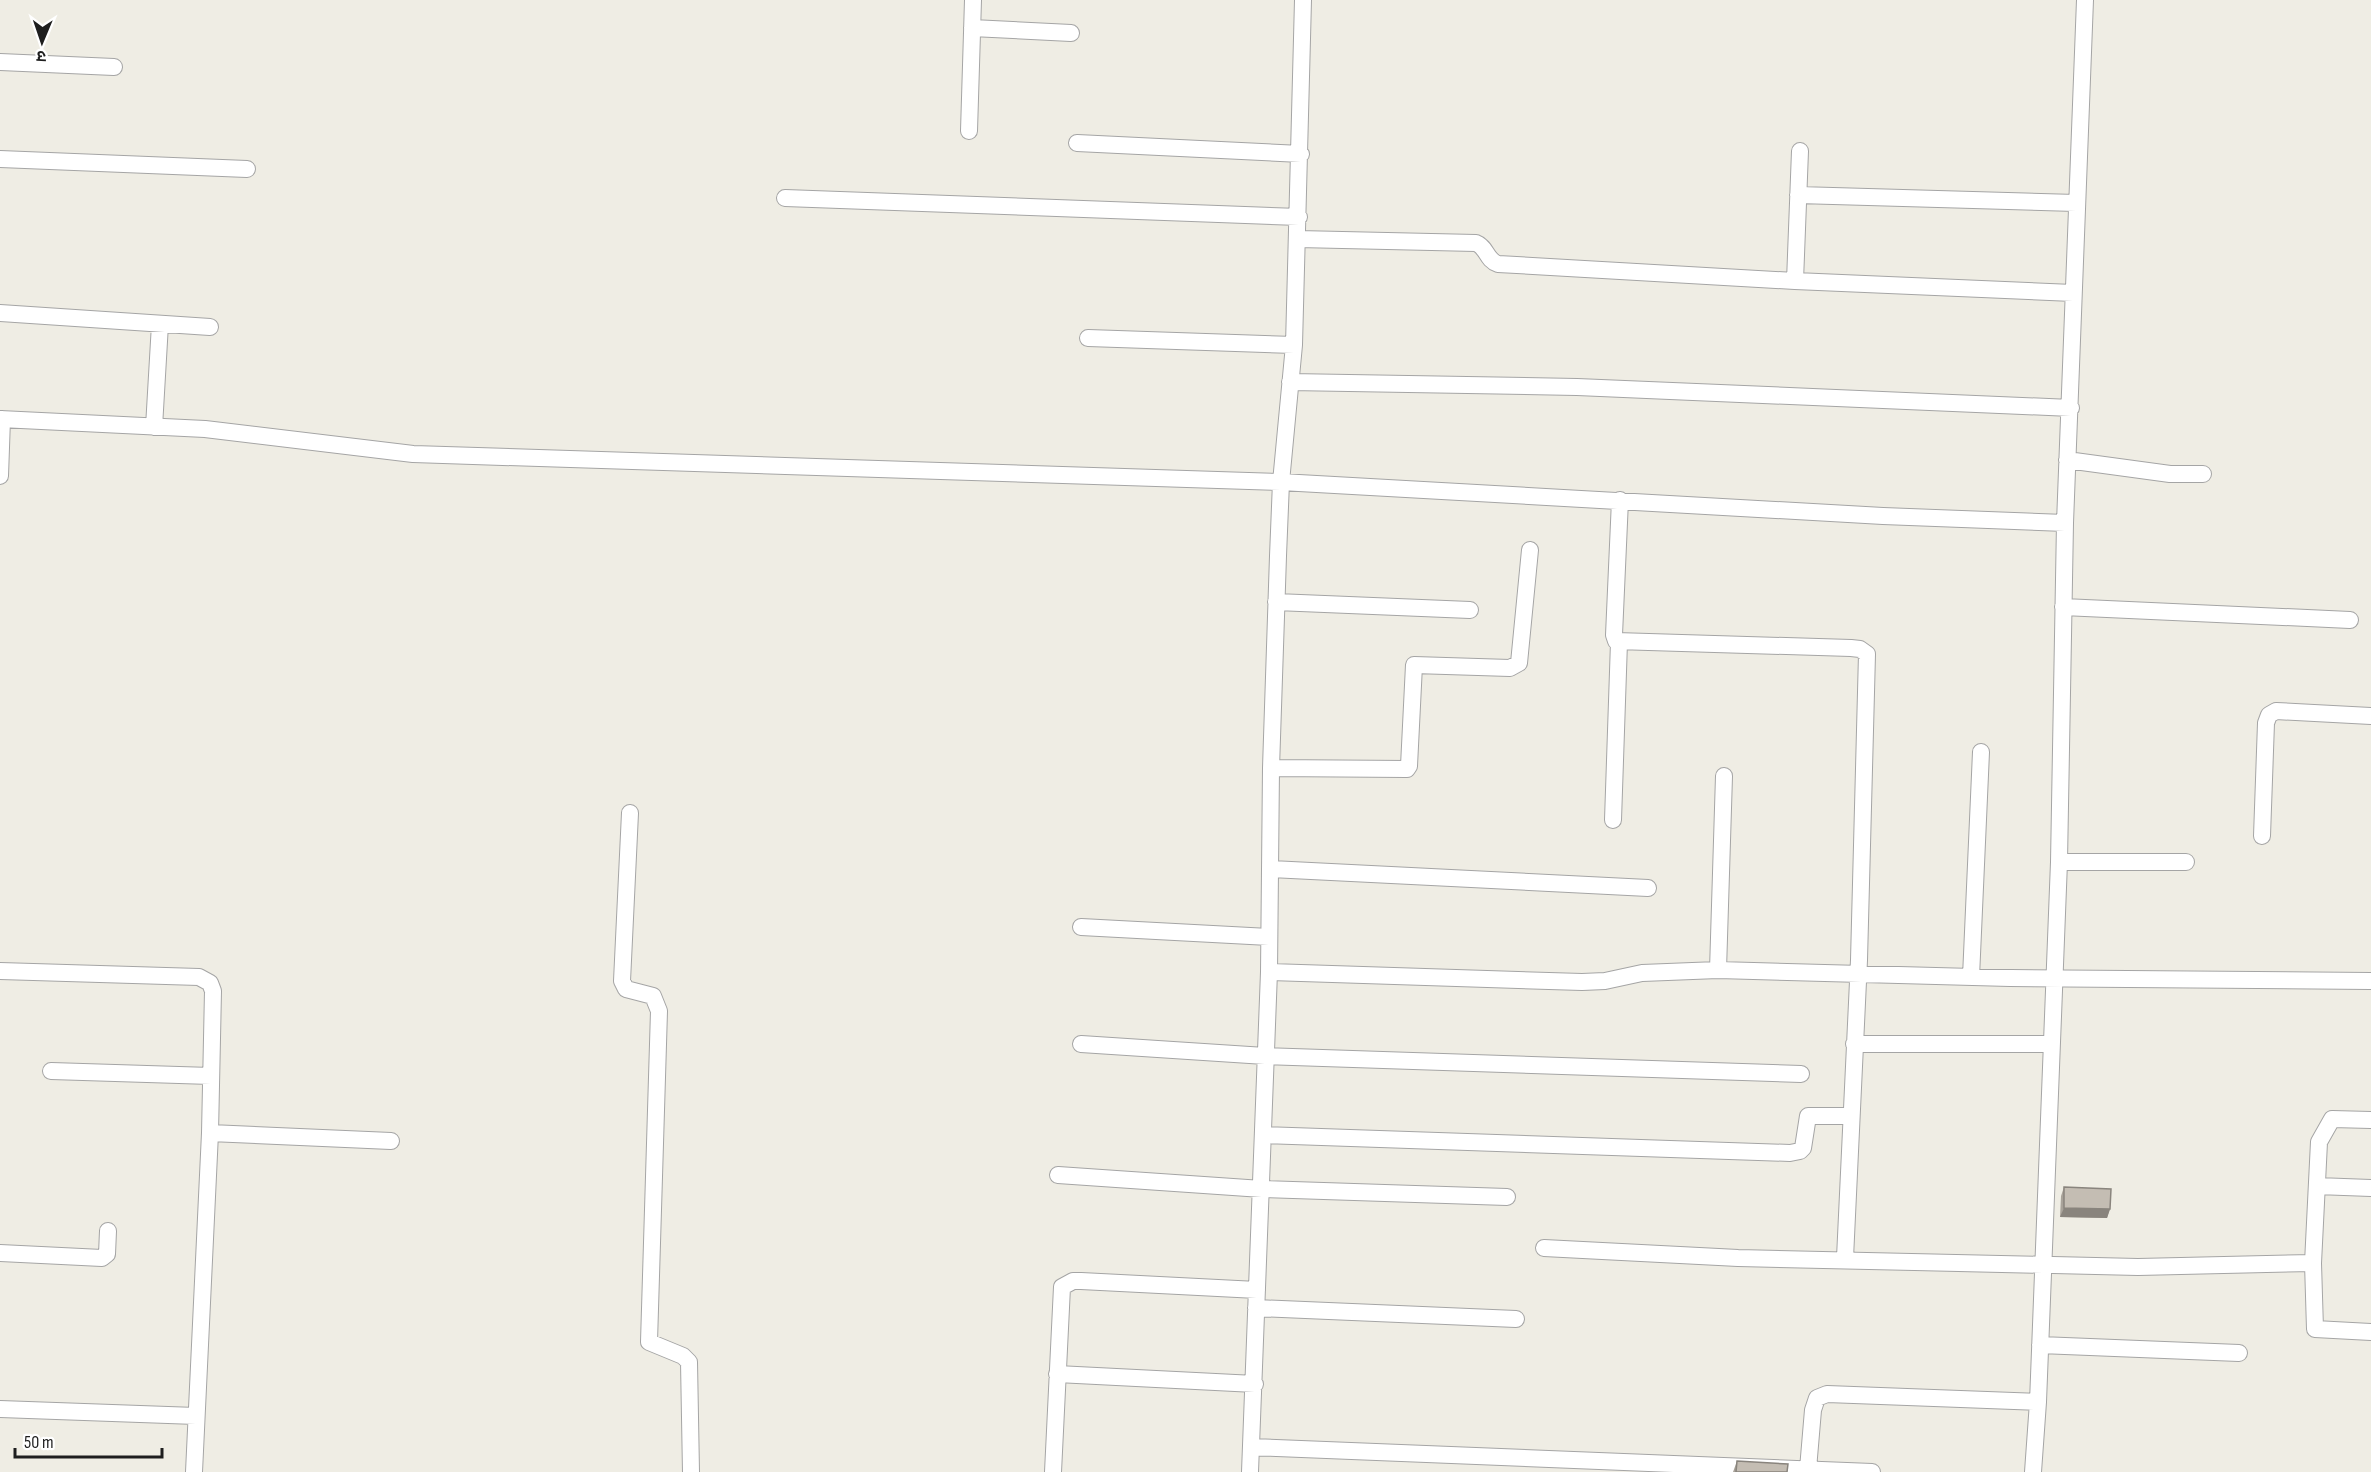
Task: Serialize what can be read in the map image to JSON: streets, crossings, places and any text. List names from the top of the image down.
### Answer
{
  "scale_bar": "50 m",
  "north": "bottom"
}
